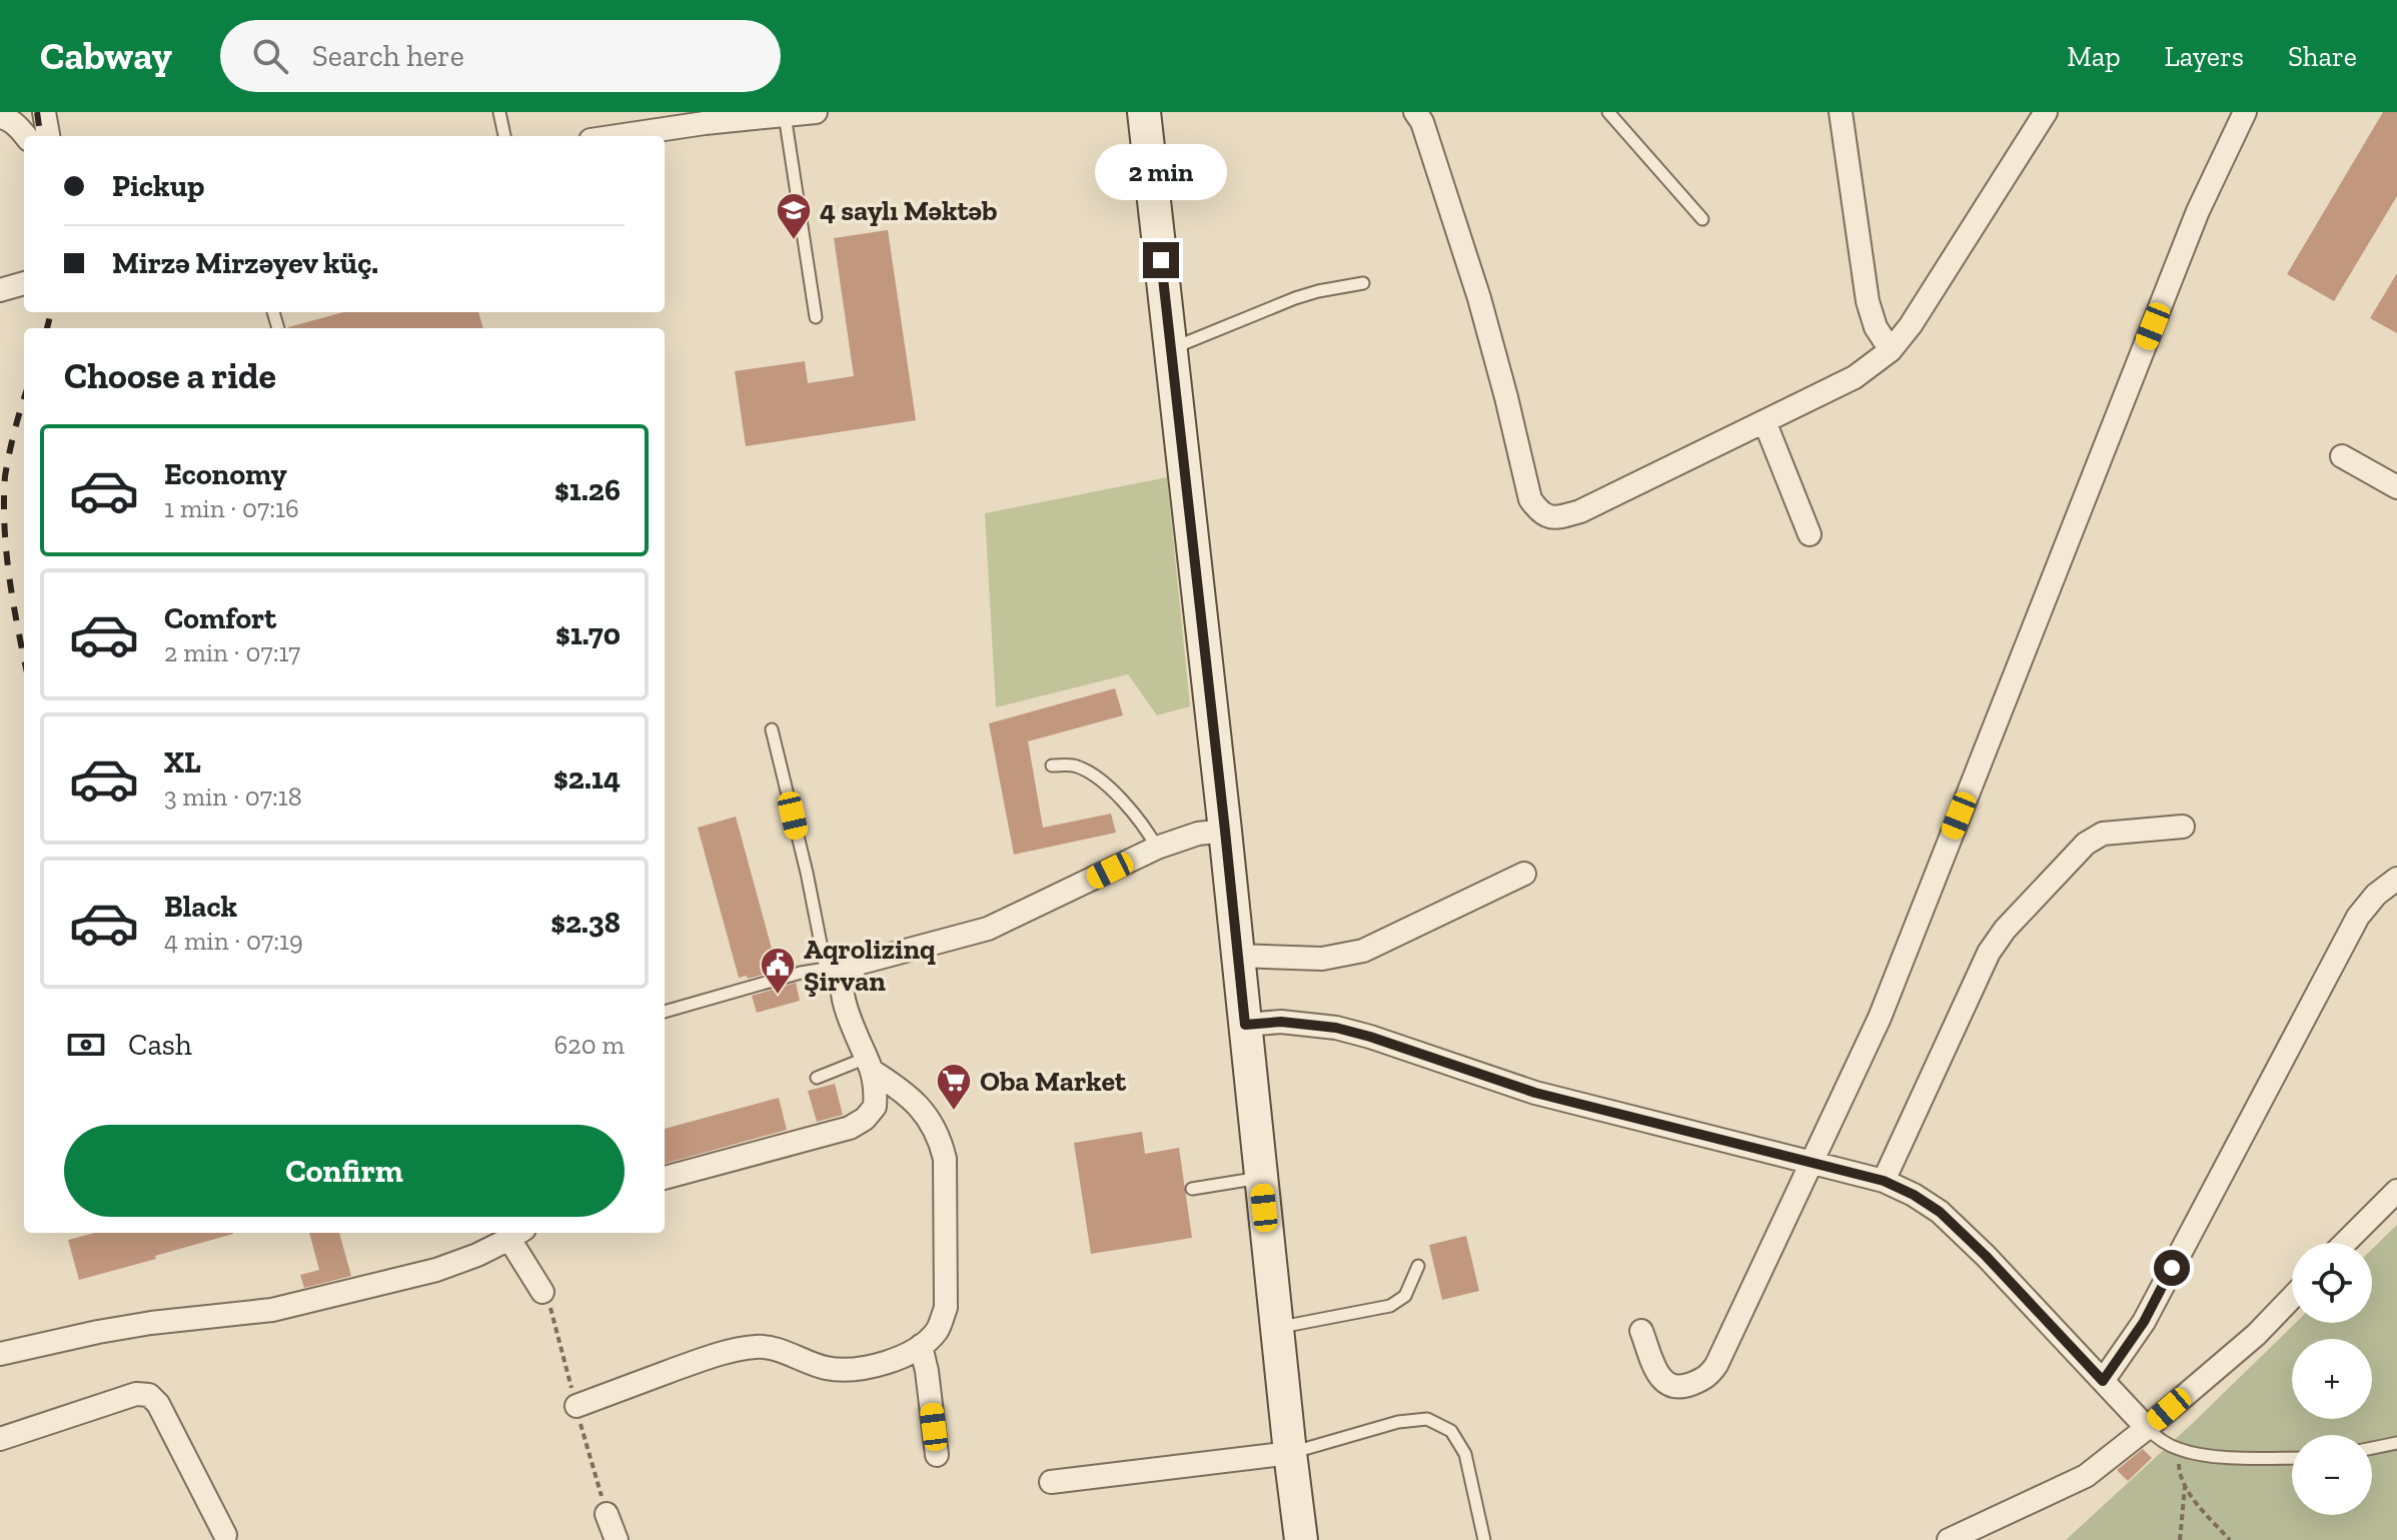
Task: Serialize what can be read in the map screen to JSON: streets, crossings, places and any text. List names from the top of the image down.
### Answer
{
  "places": {
    "school or university": ["4 saylı Məktəb"],
    "public building": ["Aqrolizinq Şirvan"],
    "supermarket": ["Oba Market"]
  },
  "page": {
    "header": "Cabway",
    "search": "Search here",
    "nav": ["Map", "Layers", "Share"],
    "banner": ["Pickup", "Mirzə Mirzəyev küç."],
    "bubble": "2 min",
    "heading": "Choose a ride",
    "list": [
      {
        "name": "Economy",
        "note": "1 min · 07:16",
        "value": "$1.26"
      },
      {
        "name": "Comfort",
        "note": "2 min · 07:17",
        "value": "$1.70"
      },
      {
        "name": "XL",
        "note": "3 min · 07:18",
        "value": "$2.14"
      },
      {
        "name": "Black",
        "note": "4 min · 07:19",
        "value": "$2.38"
      }
    ],
    "pay": ["Cash", "620 m"],
    "buttons": "Confirm",
    "map_buttons": ["+", "−"]
  }
}
